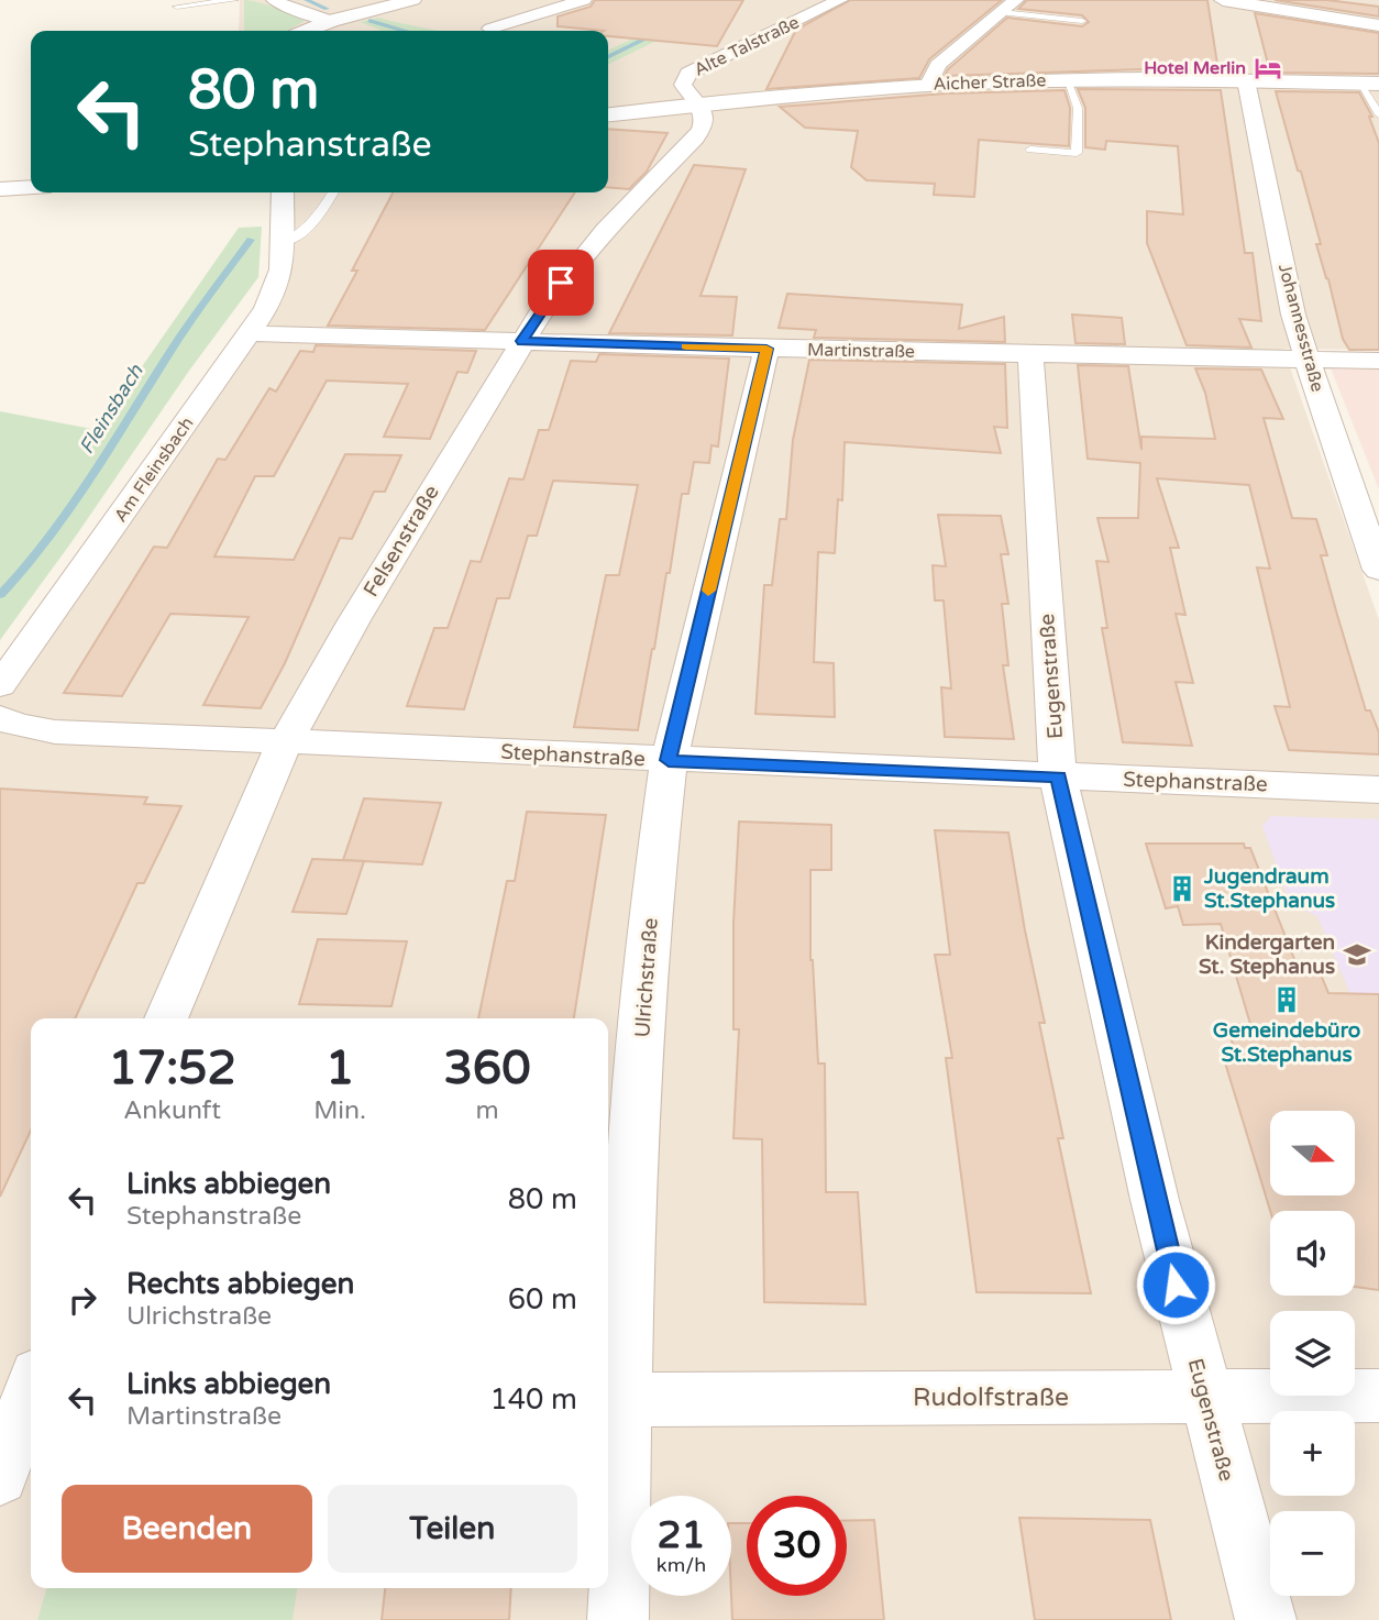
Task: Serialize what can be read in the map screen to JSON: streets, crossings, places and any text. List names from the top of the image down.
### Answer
{
  "streets": {
    "main road": ["Aicher Straße"],
    "street": [
      "Alte Talstraße",
      "Johannesstraße",
      "Martinstraße",
      "Am Fleinsbach",
      "Felsenstraße",
      "Eugenstraße",
      "Stephanstraße",
      "Ulrichstraße",
      "Rudolfstraße"
    ]
  },
  "crossings": [
    ["Alte Talstraße", "Aicher Straße"],
    ["Alte Talstraße", "Felsenstraße"],
    ["Aicher Straße", "Johannesstraße"],
    ["Aicher Straße", "Felsenstraße"],
    ["Johannesstraße", "Martinstraße"],
    ["Martinstraße", "Am Fleinsbach"],
    ["Martinstraße", "Felsenstraße"],
    ["Martinstraße", "Eugenstraße"],
    ["Martinstraße", "Ulrichstraße"],
    ["Felsenstraße", "Stephanstraße"],
    ["Eugenstraße", "Stephanstraße"],
    ["Eugenstraße", "Rudolfstraße"],
    ["Stephanstraße", "Ulrichstraße"],
    ["Ulrichstraße", "Rudolfstraße"]
  ],
  "water": ["Fleinsbach"],
  "places": {
    "hotel": ["Hotel Merlin"],
    "building": ["Jugendraum St.Stephanus", "Gemeindebüro St.Stephanus"],
    "school or university": ["Kindergarten St. Stephanus"]
  },
  "north": "right",
  "page": {
    "turn": ["80 m", "Stephanstraße"],
    "eta": [
      "17:52",
      "Ankunft",
      "1",
      "Min.",
      "360",
      "m"
    ],
    "map_buttons": ["+", "−"],
    "list": [
      {
        "name": "Links abbiegen",
        "note": "Stephanstraße",
        "value": "80 m"
      },
      {
        "name": "Rechts abbiegen",
        "note": "Ulrichstraße",
        "value": "60 m"
      },
      {
        "name": "Links abbiegen",
        "note": "Martinstraße",
        "value": "140 m"
      }
    ],
    "buttons": ["Beenden", "Teilen"],
    "speed": "21 km/h",
    "limit": "30"
  }
}
